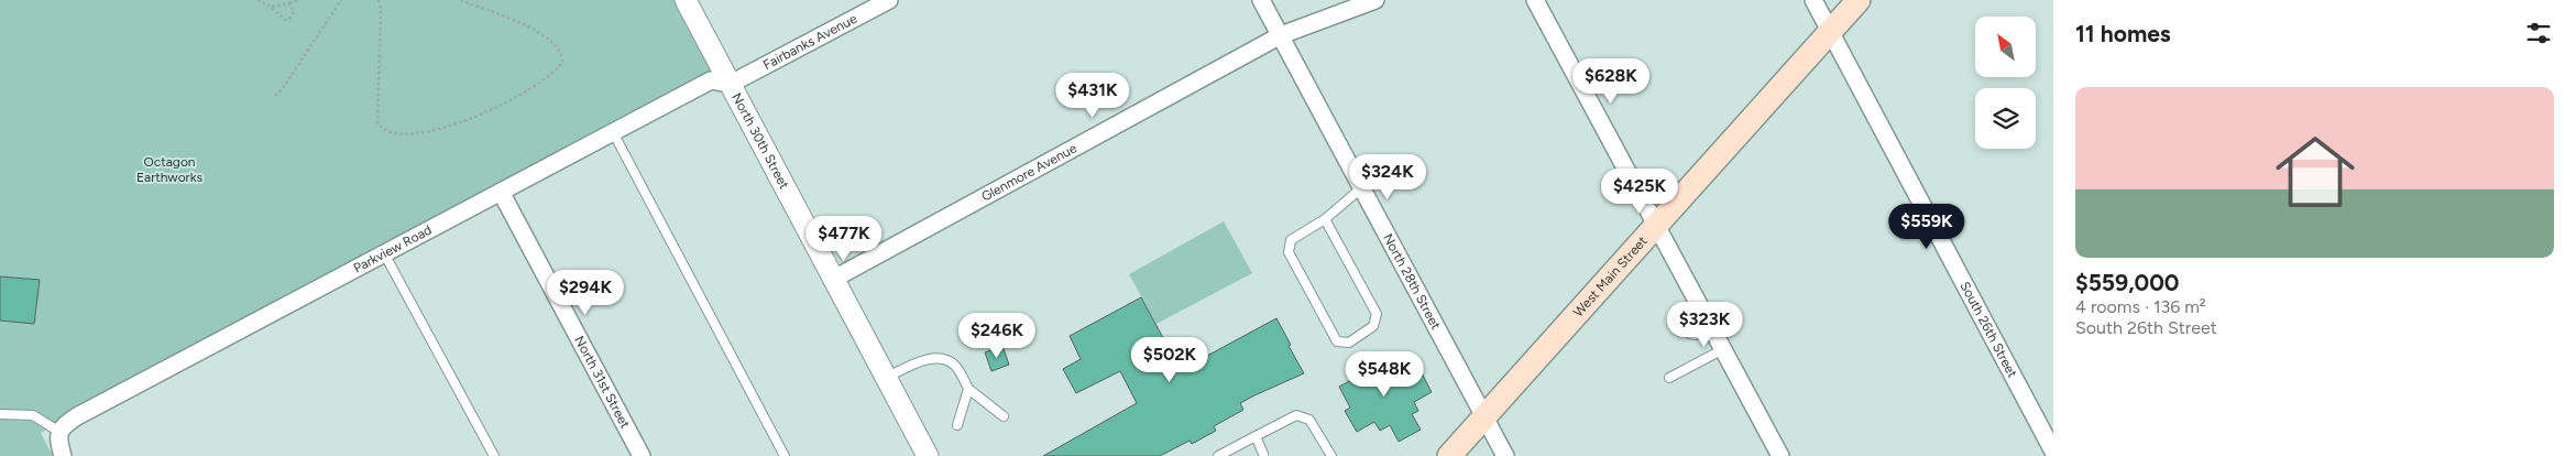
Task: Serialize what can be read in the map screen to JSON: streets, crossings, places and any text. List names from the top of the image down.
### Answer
{
  "streets": {
    "main road": ["West Main Street"],
    "street": [
      "Fairbanks Avenue",
      "North 30th Street",
      "Glenmore Avenue",
      "Parkview Road",
      "North 28th Street",
      "South 26th Street",
      "North 31st Street"
    ]
  },
  "crossings": [
    ["Fairbanks Avenue", "North 30th Street"],
    ["Fairbanks Avenue", "Parkview Road"],
    ["North 30th Street", "Glenmore Avenue"],
    ["North 30th Street", "Parkview Road"],
    ["Glenmore Avenue", "North 28th Street"],
    ["Parkview Road", "North 31st Street"],
    ["West Main Street", "North 28th Street"],
    ["West Main Street", "South 26th Street"]
  ],
  "parks": ["Octagon Earthworks"],
  "north": "top left",
  "page": {
    "heading": "11 homes",
    "price": [
      "$628K",
      "$431K",
      "$324K",
      "$425K",
      "$559K",
      "$477K",
      "$294K",
      "$323K",
      "$246K",
      "$502K",
      "$548K"
    ],
    "list": [
      {
        "name": "$559,000",
        "note": "4 rooms · 136 m² · South 26th Street"
      }
    ]
  }
}
